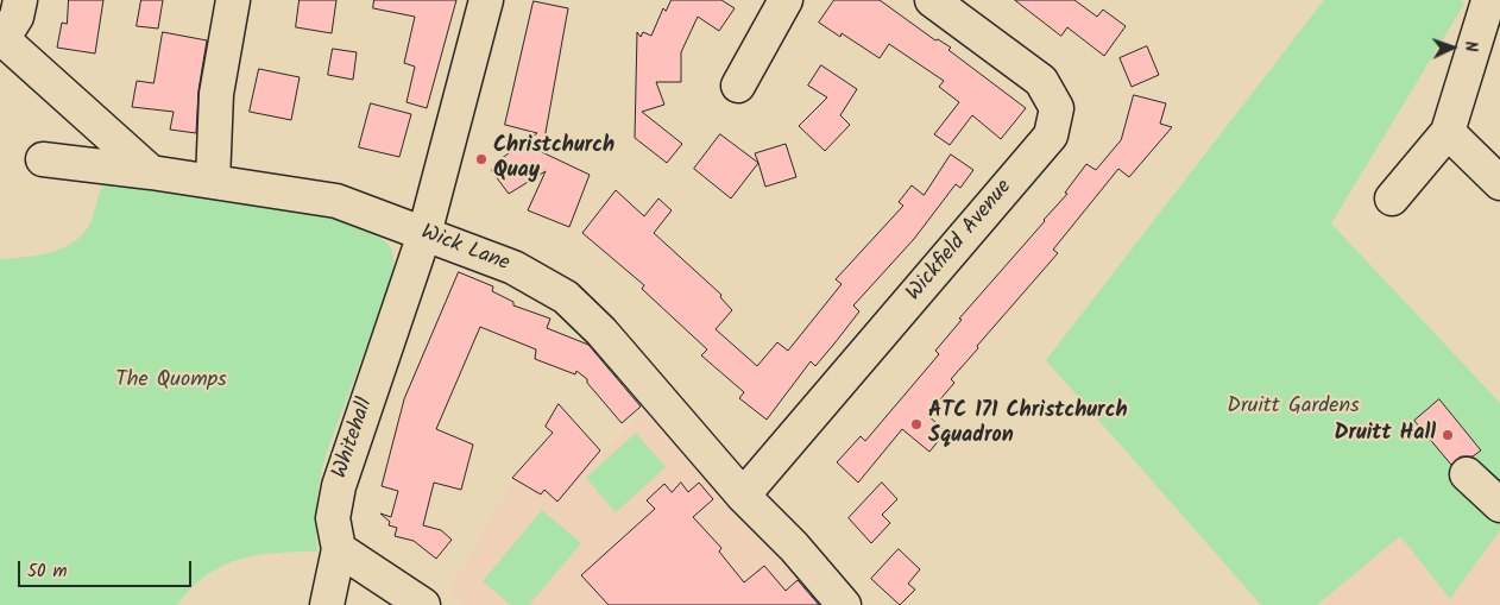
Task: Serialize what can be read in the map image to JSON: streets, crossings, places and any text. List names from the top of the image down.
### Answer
{
  "streets": {
    "street": ["Wickfield Avenue", "Wick Lane", "Whitehall"]
  },
  "crossings": [
    ["Wickfield Avenue", "Wick Lane"],
    ["Wick Lane", "Whitehall"]
  ],
  "parks": ["The Quomps", "Druitt Gardens"],
  "places": ["Christchurch Quay", "ATC 171 Christchurch Squadron", "Druitt Hall"],
  "scale_bar": "50 m",
  "north": "right"
}
